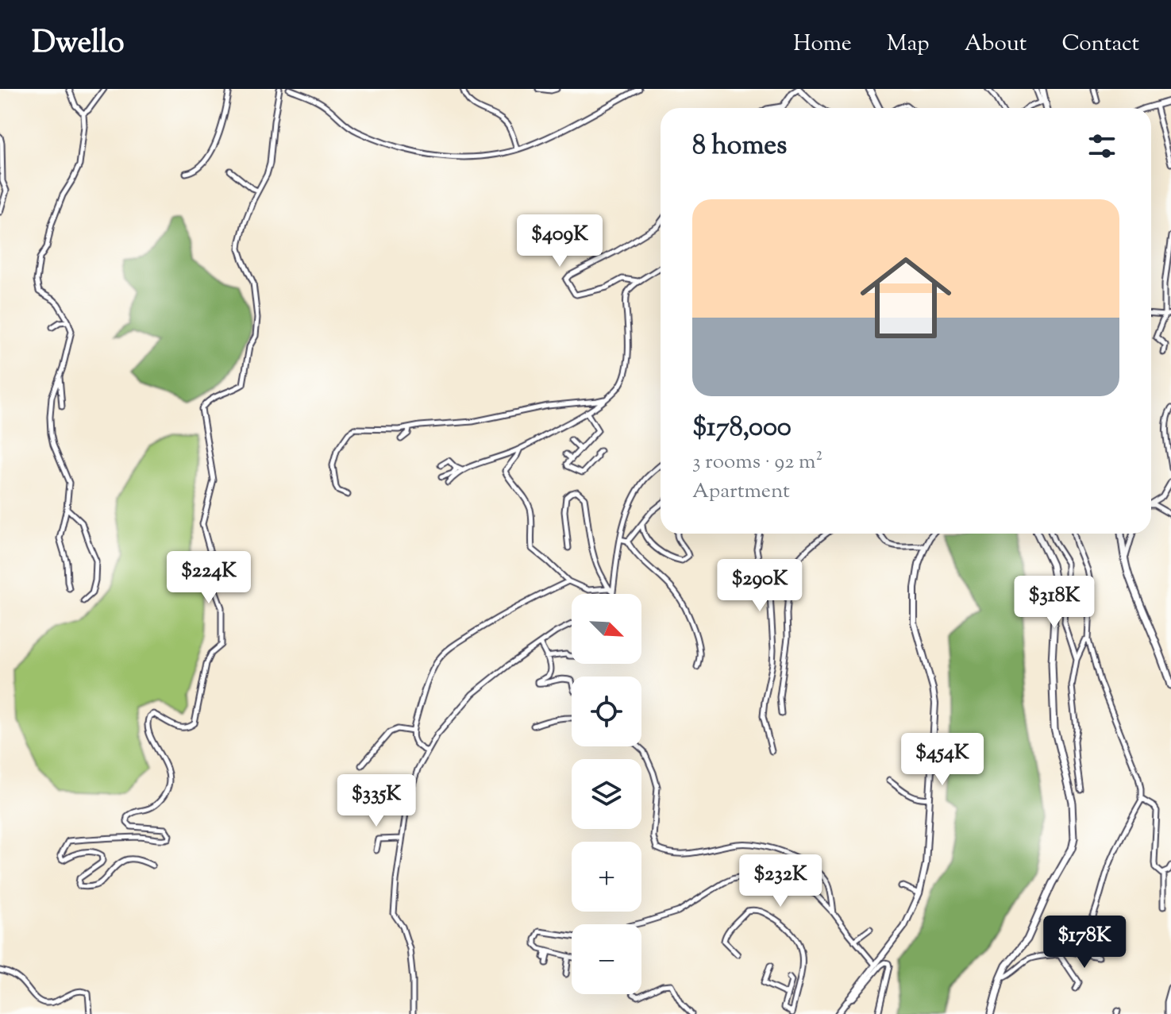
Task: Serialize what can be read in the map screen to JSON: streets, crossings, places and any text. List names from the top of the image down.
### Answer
{
  "north": "bottom right",
  "page": {
    "header": "Dwello",
    "nav": [
      "Home",
      "Map",
      "About",
      "Contact"
    ],
    "heading": "8 homes",
    "list": [
      {
        "name": "$178,000",
        "note": "3 rooms · 92 m² · Apartment"
      }
    ],
    "price": [
      "$409K",
      "$224K",
      "$290K",
      "$318K",
      "$454K",
      "$335K",
      "$232K",
      "$178K"
    ],
    "map_buttons": ["+", "−"]
  }
}
